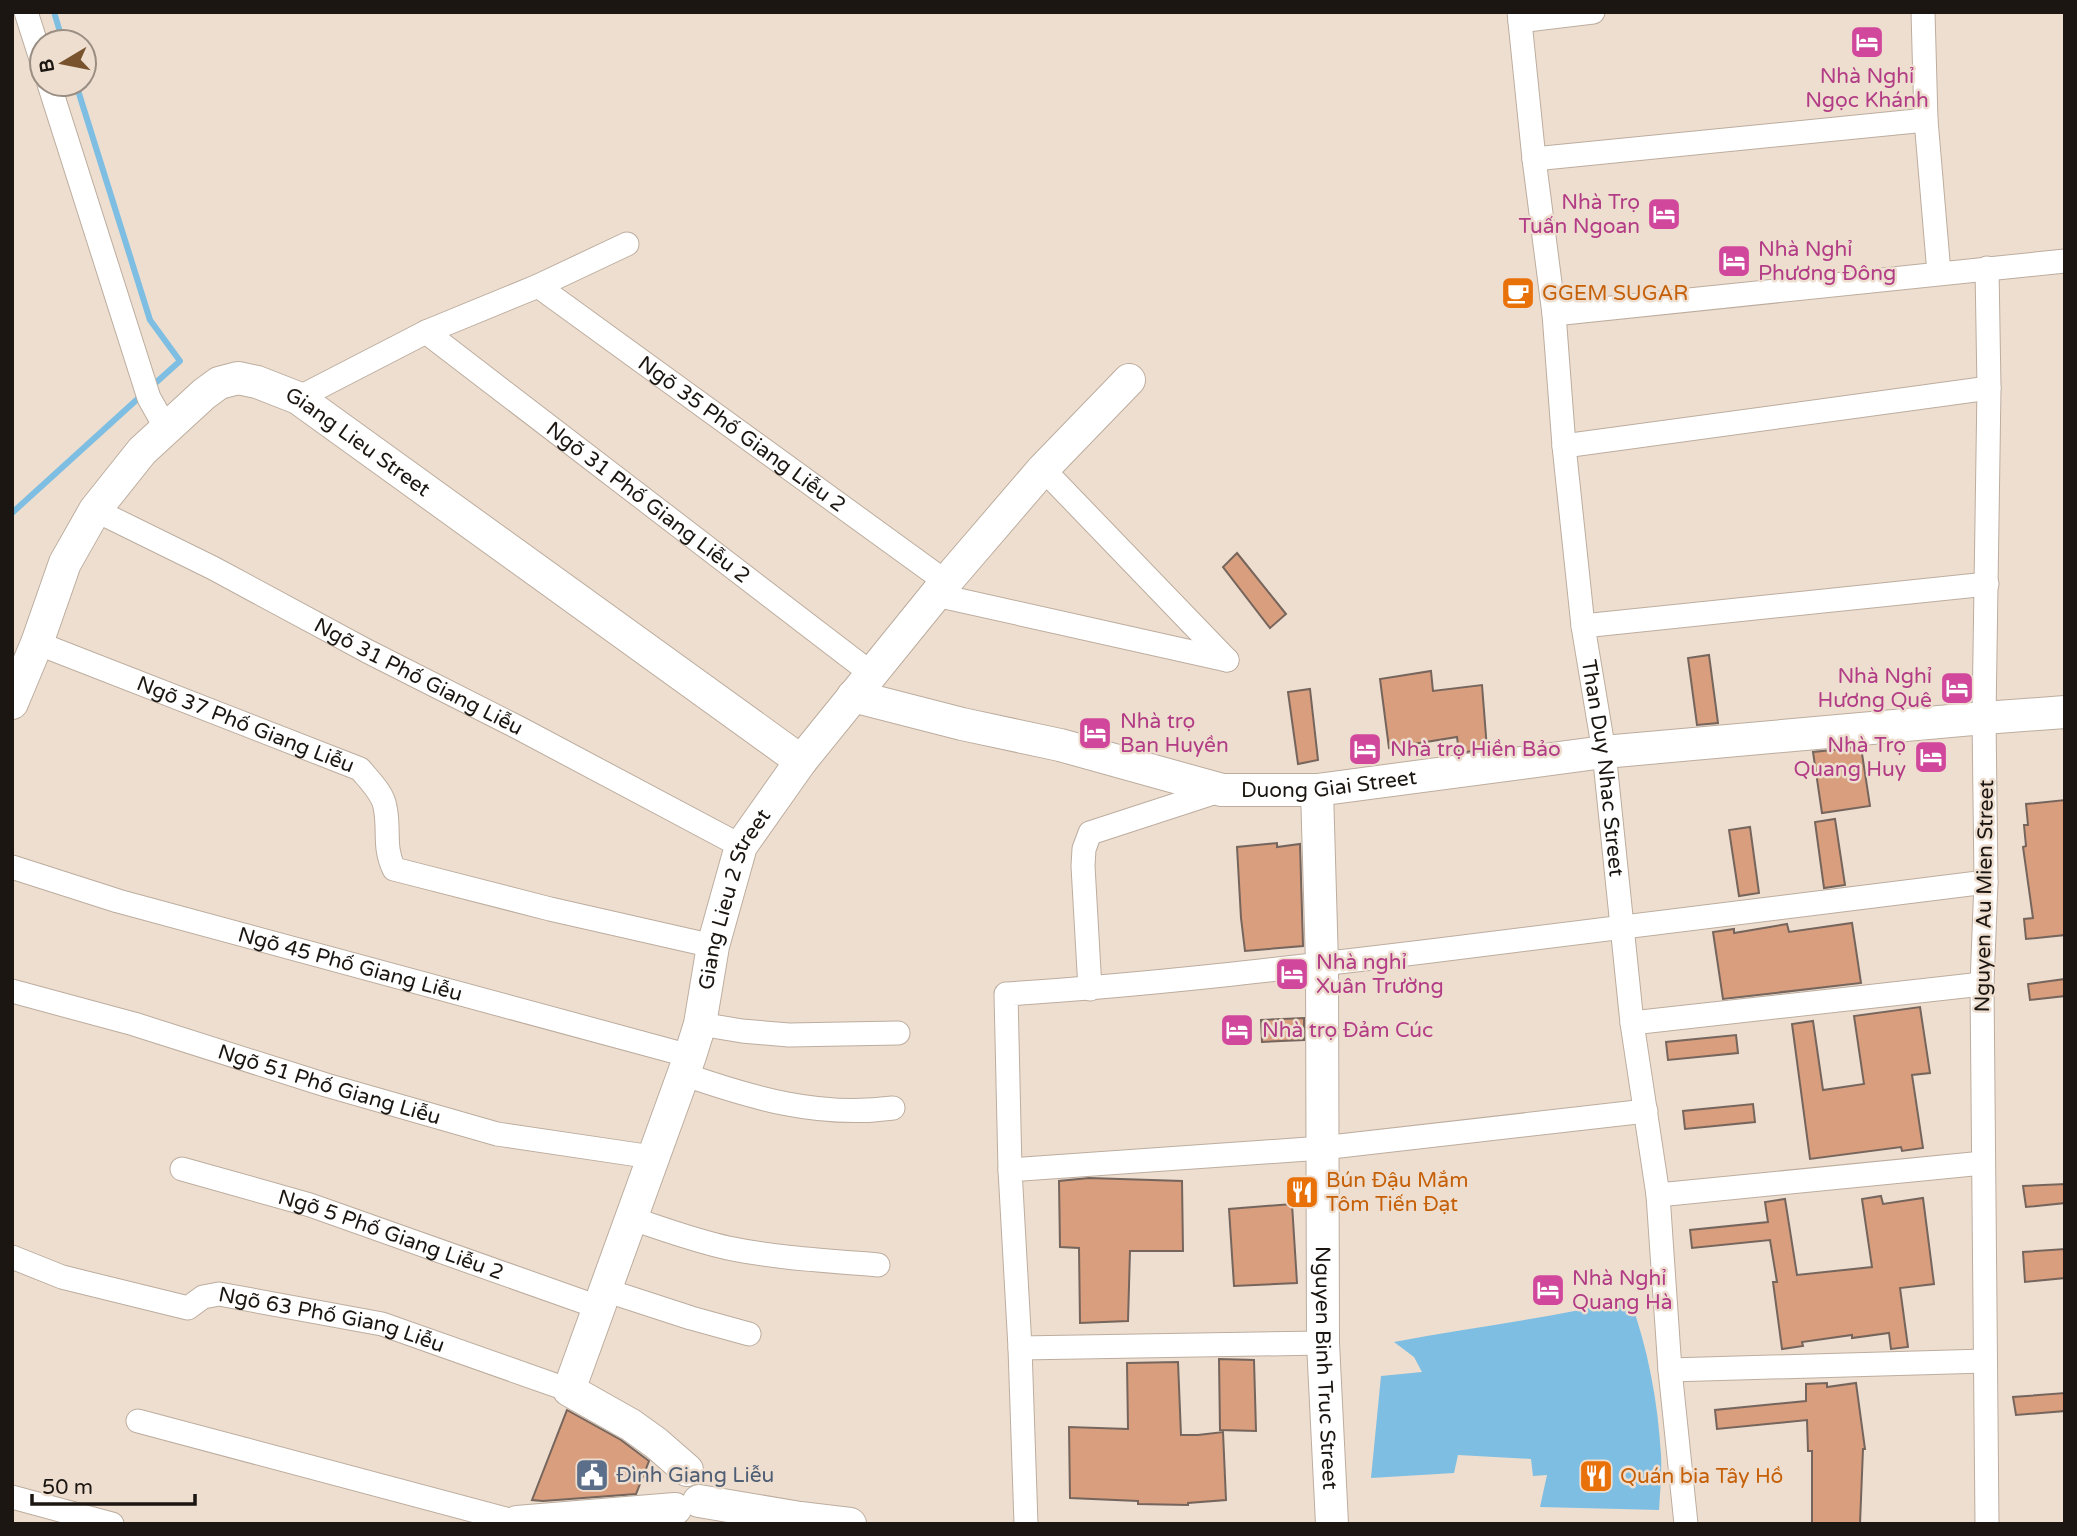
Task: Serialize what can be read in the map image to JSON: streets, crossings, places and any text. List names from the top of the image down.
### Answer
{
  "streets": {
    "street": [
      "Ngõ 35 Phố Giang Liễu 2",
      "Giang Lieu Street",
      "Ngõ 31 Phố Giang Liễu 2",
      "Ngõ 31 Phố Giang Liễu",
      "Ngõ 37 Phố Giang Liễu",
      "Than Duy Nhac Street",
      "Duong Giai Street",
      "Nguyen Au Mien Street",
      "Giang Lieu 2 Street",
      "Ngõ 45 Phố Giang Liễu",
      "Ngõ 51 Phố Giang Liễu",
      "Ngõ 5 Phố Giang Liễu 2",
      "Ngõ 63 Phố Giang Liễu",
      "Nguyen Binh Truc Street"
    ]
  },
  "crossings": [
    ["Ngõ 35 Phố Giang Liễu 2", "Giang Lieu 2 Street"],
    ["Giang Lieu Street", "Ngõ 31 Phố Giang Liễu"],
    ["Giang Lieu Street", "Ngõ 37 Phố Giang Liễu"],
    ["Giang Lieu Street", "Giang Lieu 2 Street"],
    ["Ngõ 31 Phố Giang Liễu 2", "Duong Giai Street"],
    ["Ngõ 31 Phố Giang Liễu 2", "Giang Lieu 2 Street"],
    ["Ngõ 31 Phố Giang Liễu", "Giang Lieu 2 Street"],
    ["Ngõ 37 Phố Giang Liễu", "Giang Lieu 2 Street"],
    ["Than Duy Nhac Street", "Duong Giai Street"],
    ["Duong Giai Street", "Nguyen Au Mien Street"],
    ["Duong Giai Street", "Giang Lieu 2 Street"],
    ["Duong Giai Street", "Nguyen Binh Truc Street"],
    ["Giang Lieu 2 Street", "Ngõ 45 Phố Giang Liễu"],
    ["Giang Lieu 2 Street", "Ngõ 51 Phố Giang Liễu"],
    ["Giang Lieu 2 Street", "Ngõ 5 Phố Giang Liễu 2"],
    ["Giang Lieu 2 Street", "Ngõ 63 Phố Giang Liễu"]
  ],
  "places": {
    "hotel": [
      "Nhà Nghỉ Ngọc Khánh",
      "Nhà Trọ Tuấn Ngoan",
      "Nhà Nghỉ Phương Đông",
      "Nhà Nghỉ Hương Quê",
      "Nhà trọ Ban Huyền",
      "Nhà trọ Hiền Bảo",
      "Nhà Trọ Quang Huy",
      "Nhà nghỉ Xuân Trường",
      "Nhà trọ Đảm Cúc",
      "Nhà Nghỉ Quang Hà"
    ],
    "cafe": ["GGEM SUGAR"],
    "restaurant": ["Bún Đậu Mắm Tôm Tiến Đạt", "Quán bia Tây Hồ"],
    "public building": ["Đình Giang Liễu"]
  },
  "scale_bar": "50 m",
  "north": "left"
}
